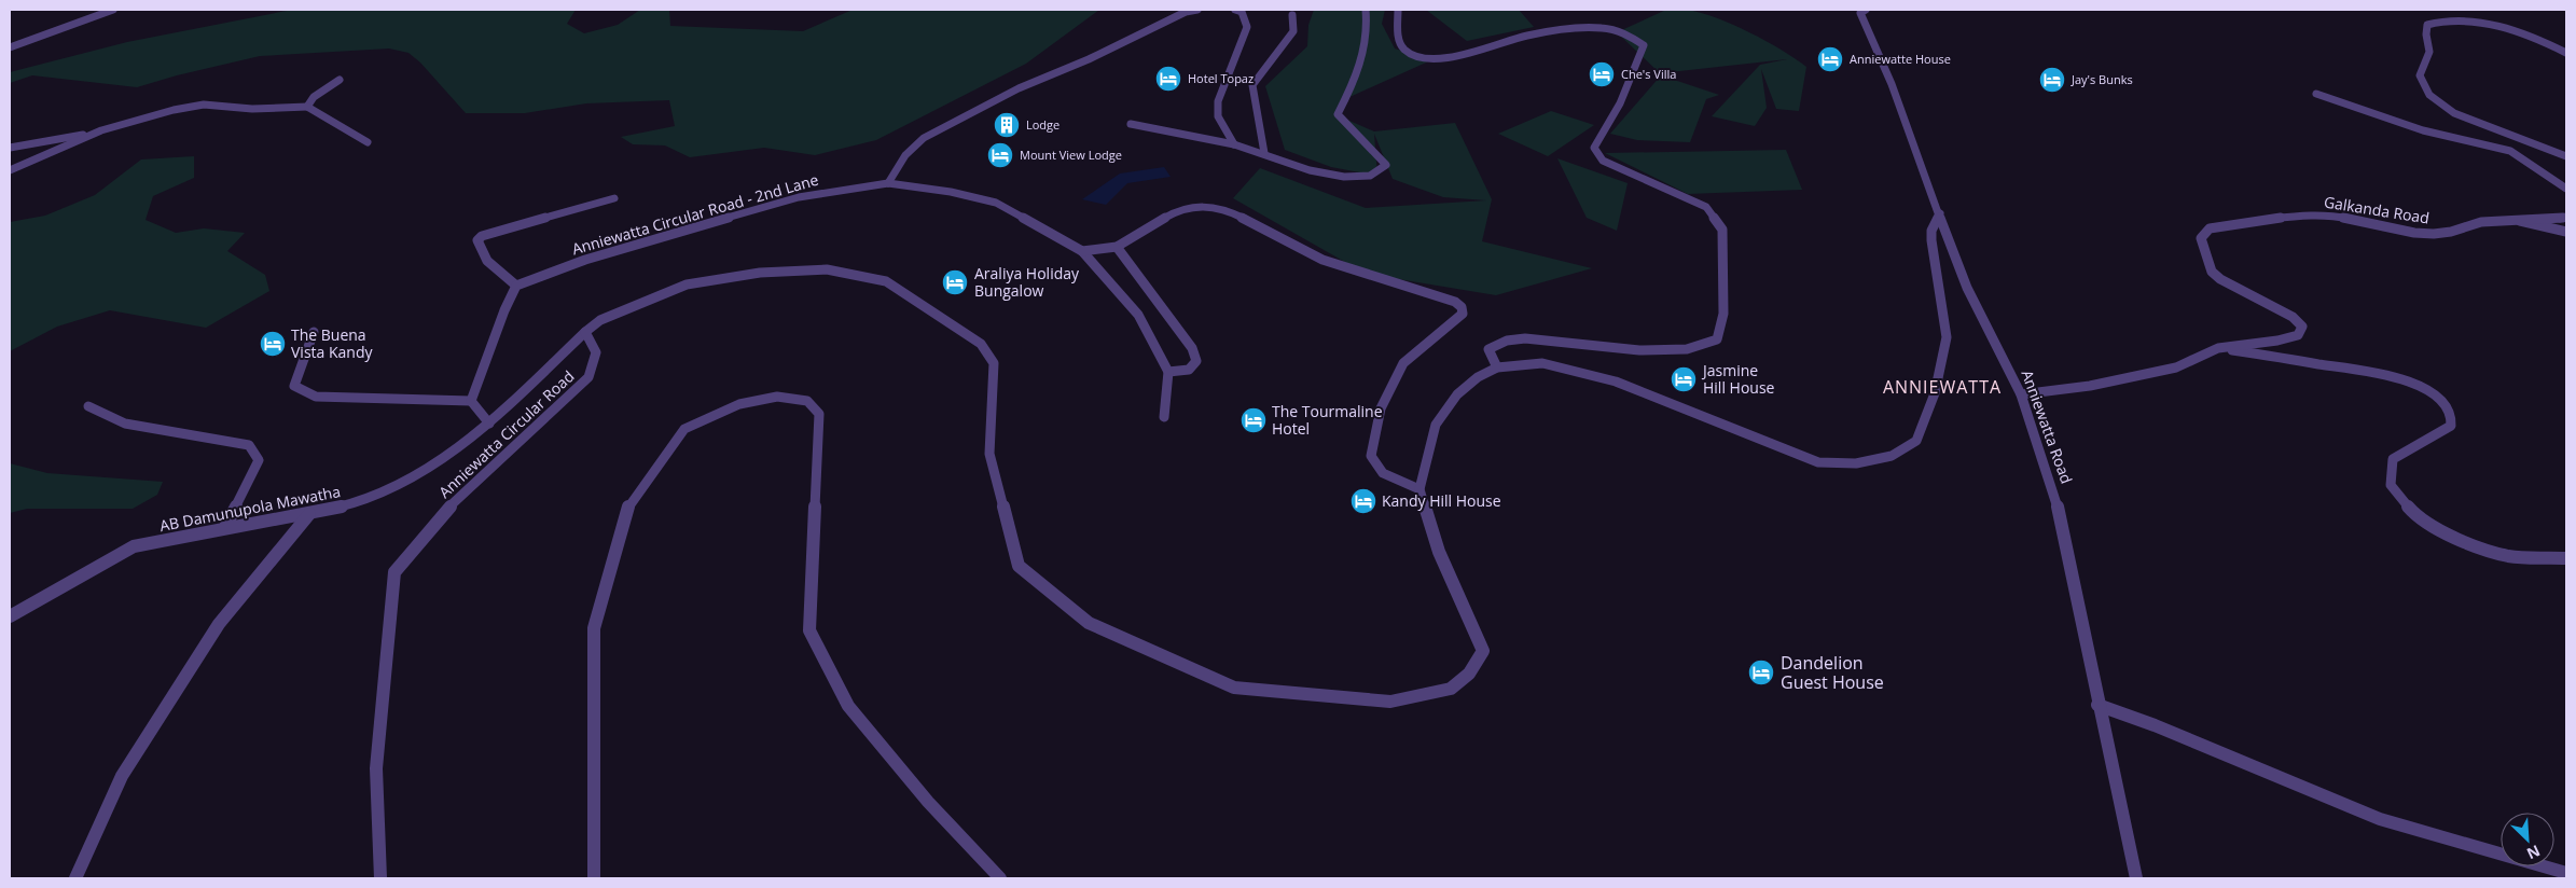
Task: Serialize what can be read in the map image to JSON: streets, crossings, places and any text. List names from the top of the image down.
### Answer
{
  "streets": {
    "street": [
      "Galkanda Road",
      "Anniewatta Circular Road - 2nd Lane",
      "Anniewatta Road",
      "Anniewatta Circular Road",
      "AB Damunupola Mawatha"
    ]
  },
  "crossings": [
    ["Galkanda Road", "Anniewatta Road"],
    ["Anniewatta Circular Road", "AB Damunupola Mawatha"]
  ],
  "districts": ["ANNIEWATTA"],
  "places": {
    "hotel": [
      "Anniewatte House",
      "Che's Villa",
      "Hotel Topaz",
      "Jay's Bunks",
      "Mount View Lodge",
      "Araliya Holiday Bungalow",
      "The Buena Vista Kandy",
      "Jasmine Hill House",
      "The Tourmaline Hotel",
      "Kandy Hill House",
      "Dandelion Guest House"
    ],
    "building": ["Lodge"]
  },
  "north": "bottom right"
}
